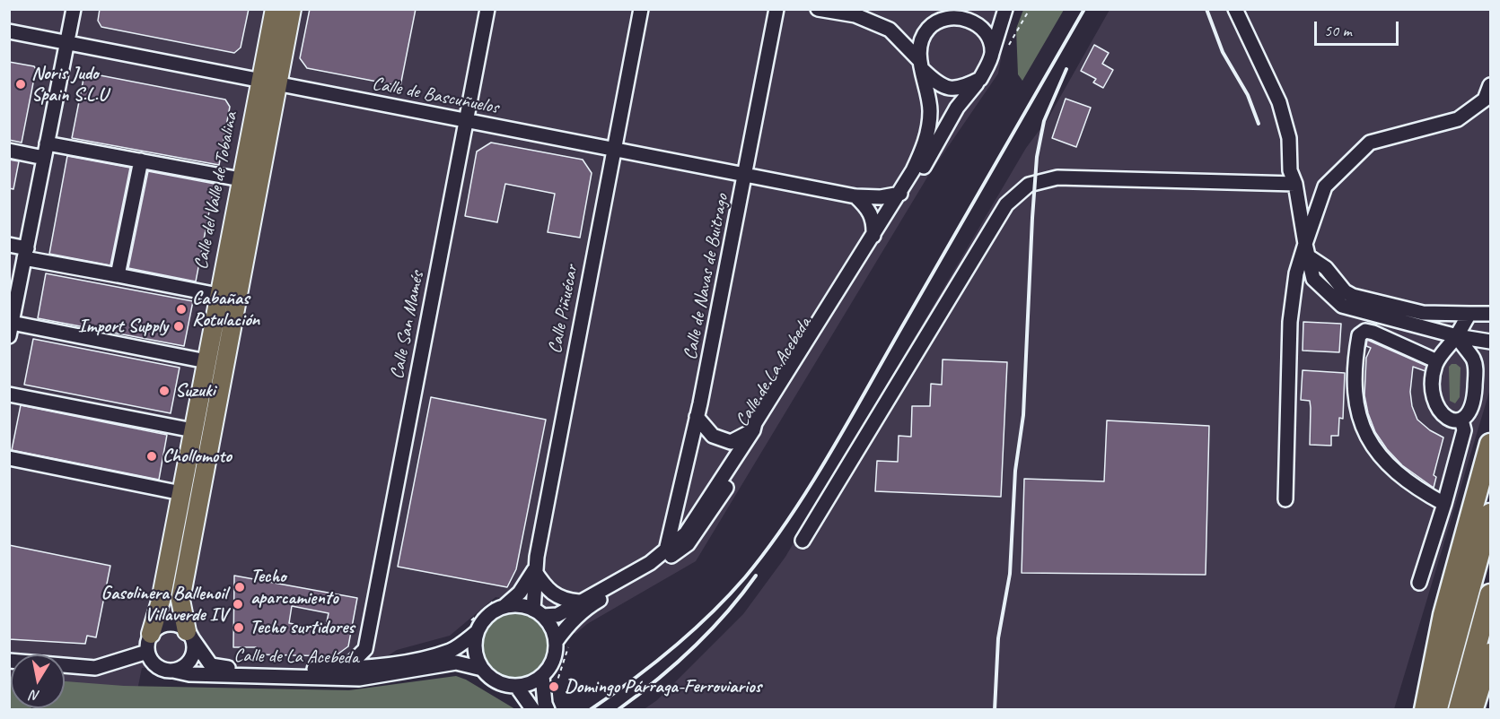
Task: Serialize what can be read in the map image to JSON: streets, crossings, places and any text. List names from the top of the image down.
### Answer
{
  "streets": {
    "main road": ["Calle del Valle de Tobalina"],
    "street": [
      "Calle de Bascuñuelos",
      "Calle de Navas de Buitrago",
      "Calle Piñuécar",
      "Calle San Mamés",
      "Calle de La Acebeda"
    ]
  },
  "crossings": [
    ["Calle de Bascuñuelos", "Calle del Valle de Tobalina"],
    ["Calle de Bascuñuelos", "Calle de Navas de Buitrago"],
    ["Calle de Bascuñuelos", "Calle Piñuécar"],
    ["Calle de Bascuñuelos", "Calle San Mamés"],
    ["Calle de Bascuñuelos", "Calle de La Acebeda"],
    ["Calle del Valle de Tobalina", "Calle de La Acebeda"],
    ["Calle de Navas de Buitrago", "Calle de La Acebeda"],
    ["Calle Piñuécar", "Calle de La Acebeda"]
  ],
  "places": [
    "Noris Judo Spain S.L.U",
    "Cabañas Rotulación",
    "Import Supply",
    "Suzuki",
    "Chollomoto",
    "Techo aparcamiento",
    "Gasolinera Ballenoil Villaverde IV",
    "Techo surtidores",
    "Domingo Párraga-Ferroviarios"
  ],
  "scale_bar": "50 m",
  "north": "bottom"
}
